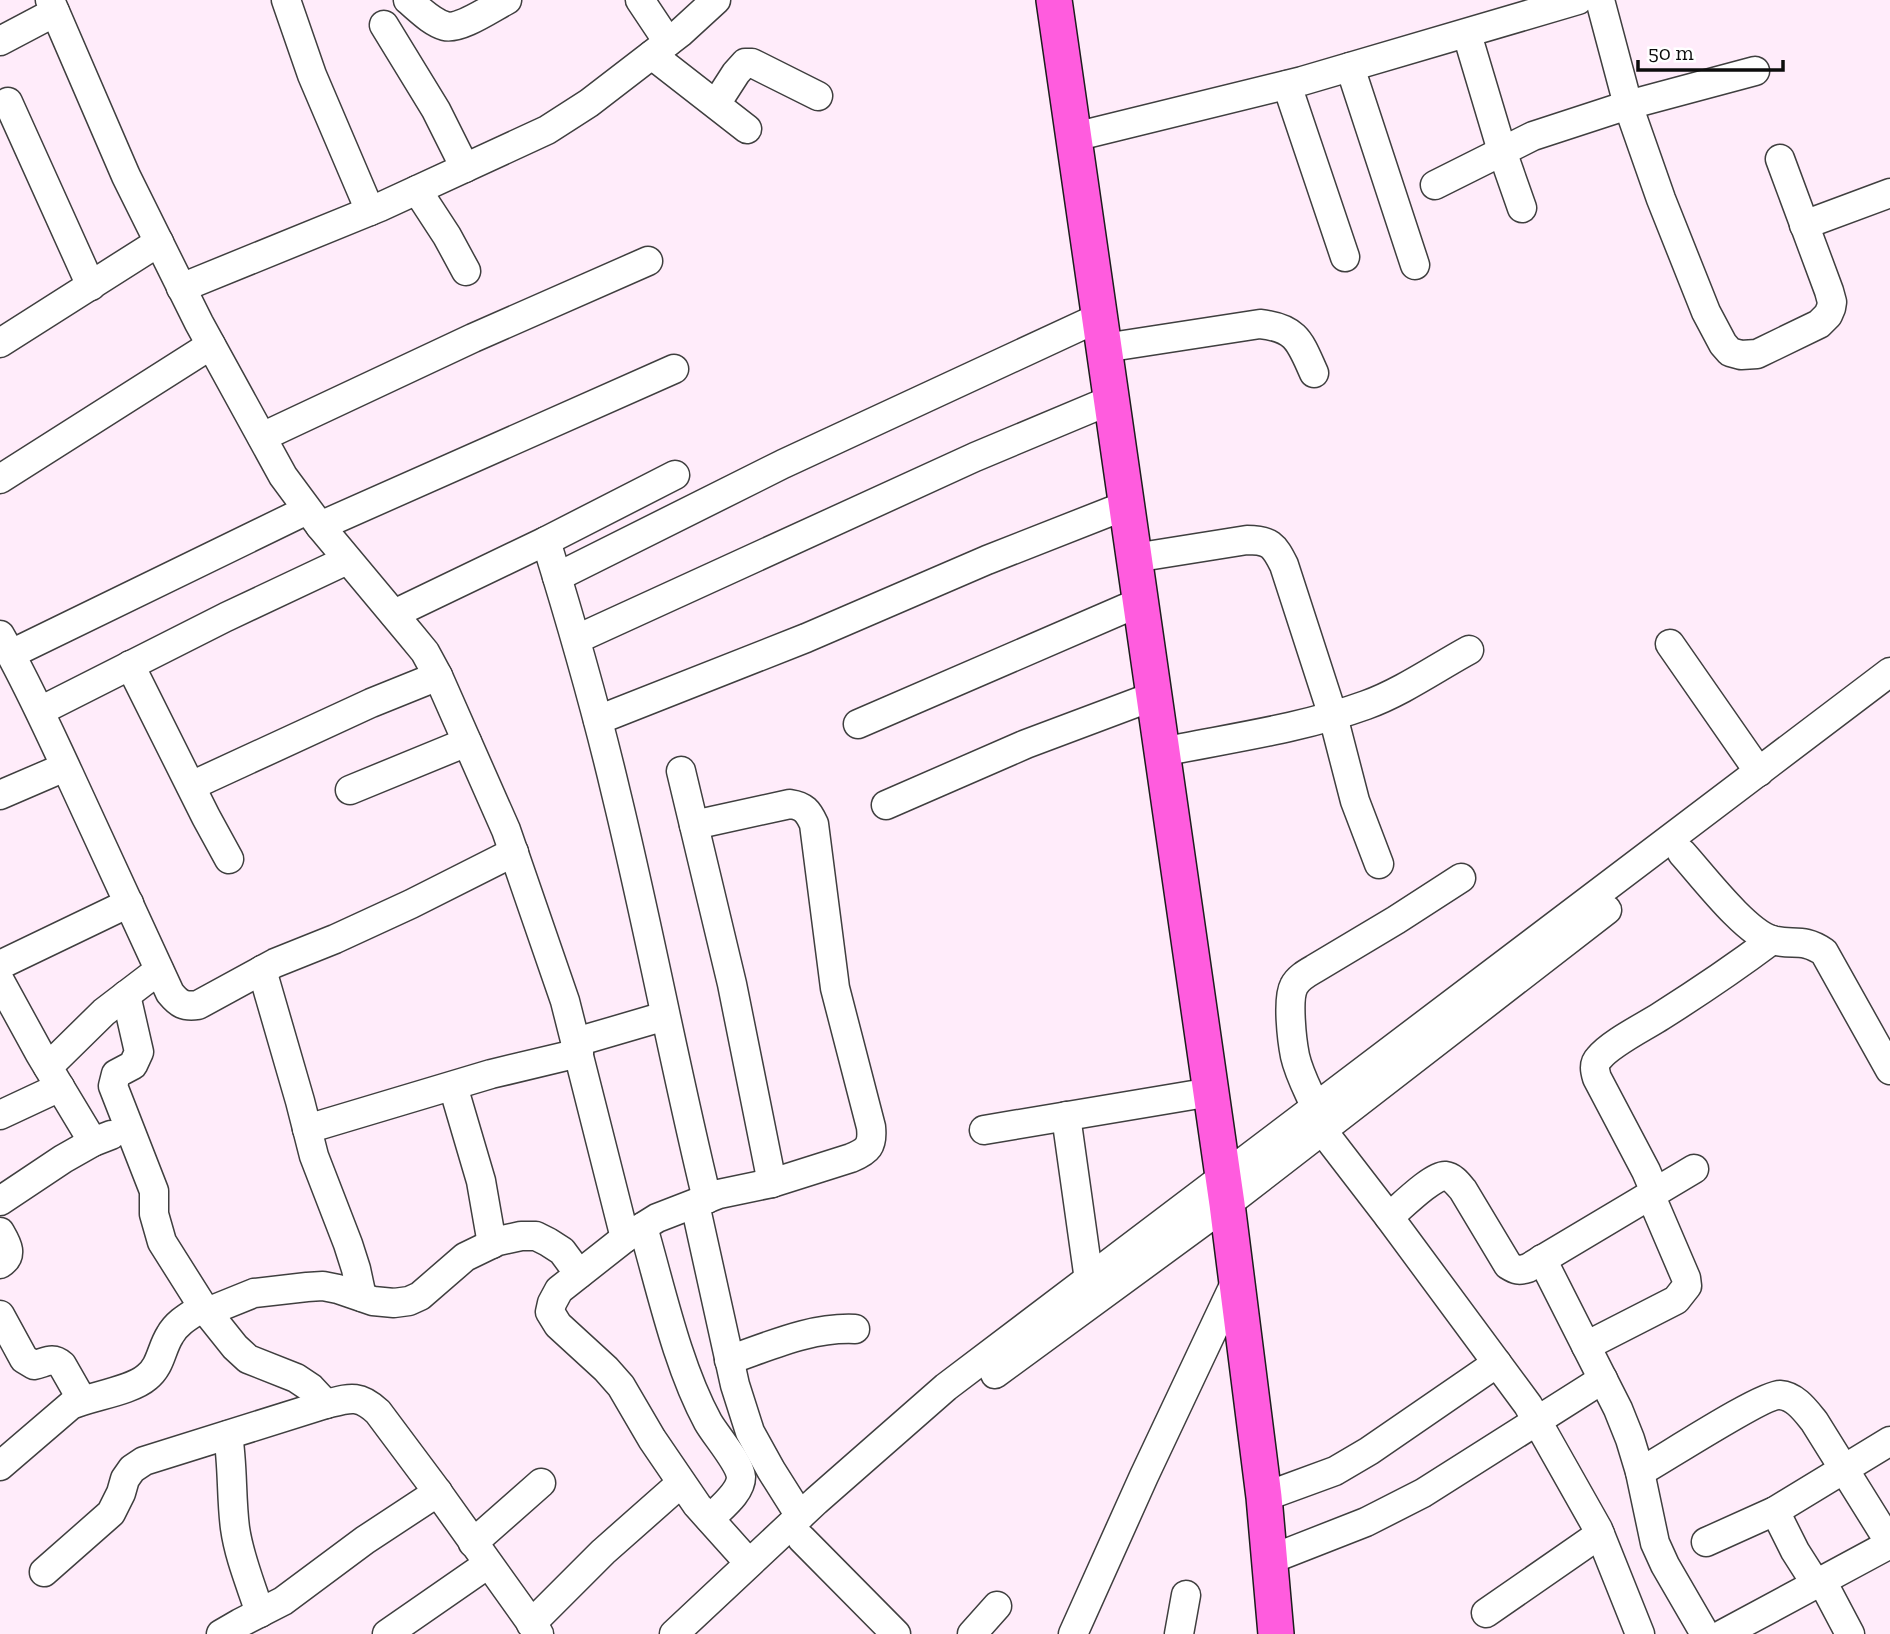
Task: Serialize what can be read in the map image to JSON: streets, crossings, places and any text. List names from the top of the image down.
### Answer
{
  "scale_bar": "50 m"
}
